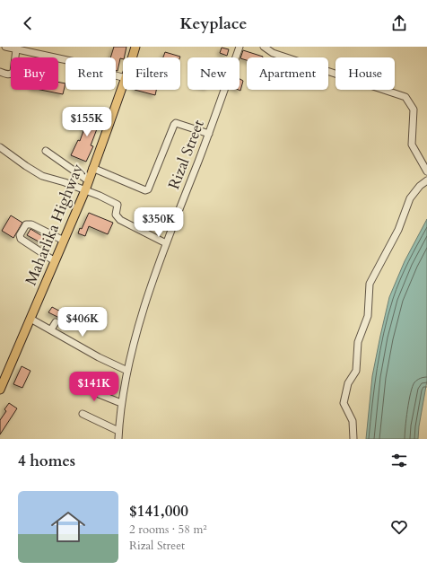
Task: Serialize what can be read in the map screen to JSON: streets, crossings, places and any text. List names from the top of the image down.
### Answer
{
  "streets": {
    "main road": ["Maharlika Highway"],
    "street": ["Rizal Street"]
  },
  "page": {
    "header": "Keyplace",
    "chip": [
      "Buy",
      "Rent",
      "Filters",
      "New",
      "Apartment",
      "House"
    ],
    "price": [
      "$155K",
      "$350K",
      "$406K",
      "$141K"
    ],
    "heading": "4 homes",
    "list": [
      {
        "name": "$141,000",
        "note": "2 rooms · 58 m² · Rizal Street"
      }
    ]
  }
}
